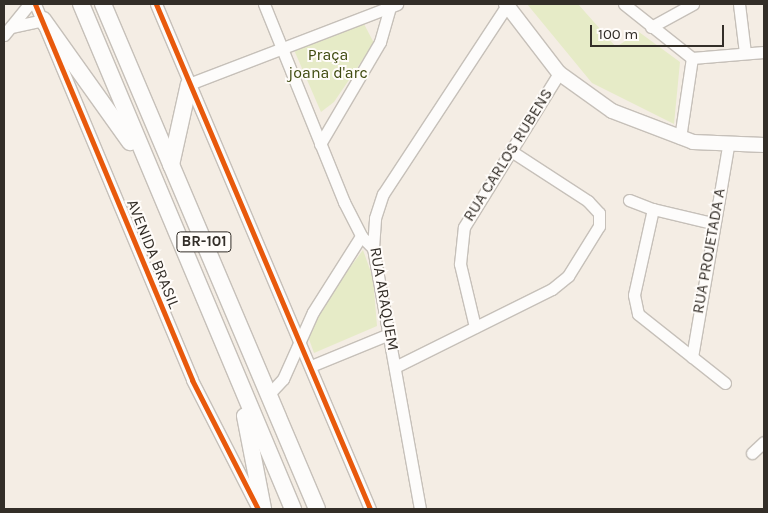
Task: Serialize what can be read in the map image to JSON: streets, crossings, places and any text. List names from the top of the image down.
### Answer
{
  "streets": {
    "highway": ["BR-101", "AVENIDA BRASIL"],
    "street": ["RUA CARLOS RUBENS", "RUA PROJETADA A", "RUA ARAQUEM"]
  },
  "parks": ["Praça joana d'arc"],
  "scale_bar": "100 m"
}
